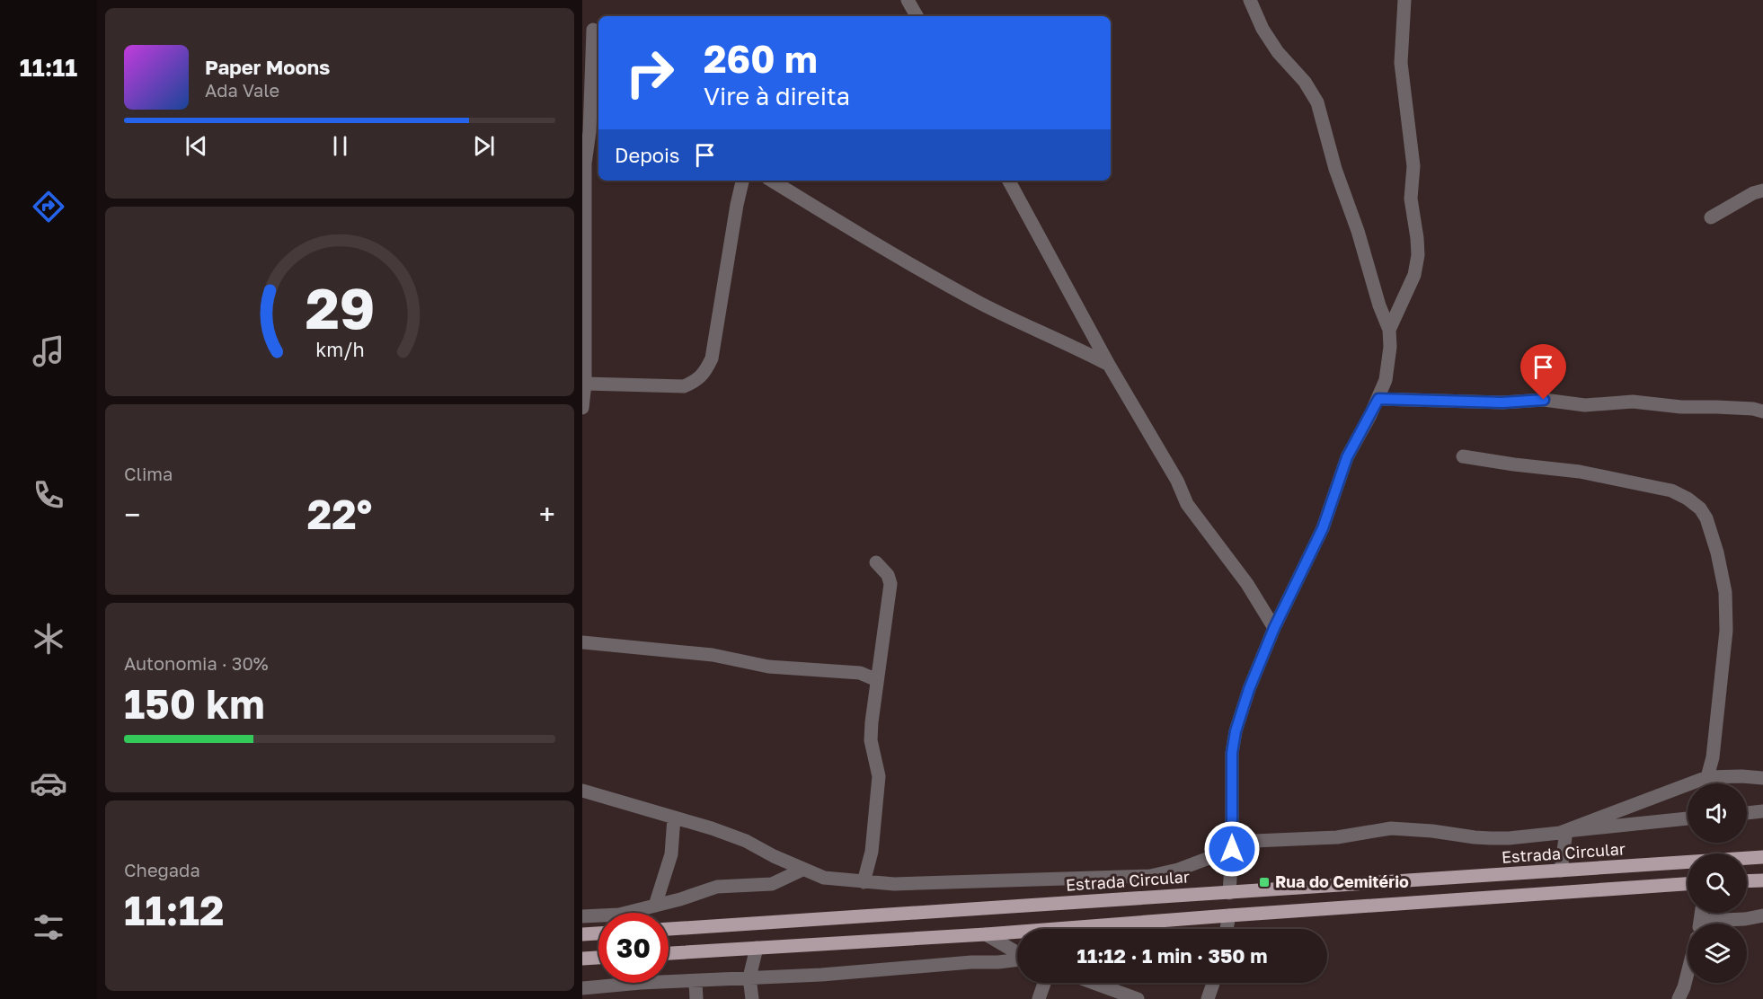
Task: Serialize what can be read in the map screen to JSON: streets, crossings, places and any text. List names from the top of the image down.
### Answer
{
  "streets": {
    "main road": ["Estrada Circular"]
  },
  "places": {
    "transit": ["Rua do Cemitério"]
  },
  "page": {
    "tabs": "11:11",
    "turn": ["260 m", "Vire à direita"],
    "song": ["Paper Moons", "Ada Vale"],
    "then": "Depois",
    "tile": [
      "Clima",
      ["Autonomia · 30%", "150 km"],
      ["Chegada", "11:12"]
    ],
    "heat": ["−", "22°", "+"],
    "limit": "30",
    "trip": "11:12 · 1 min · 350 m",
    "gauge": ["29", "km/h"]
  }
}
